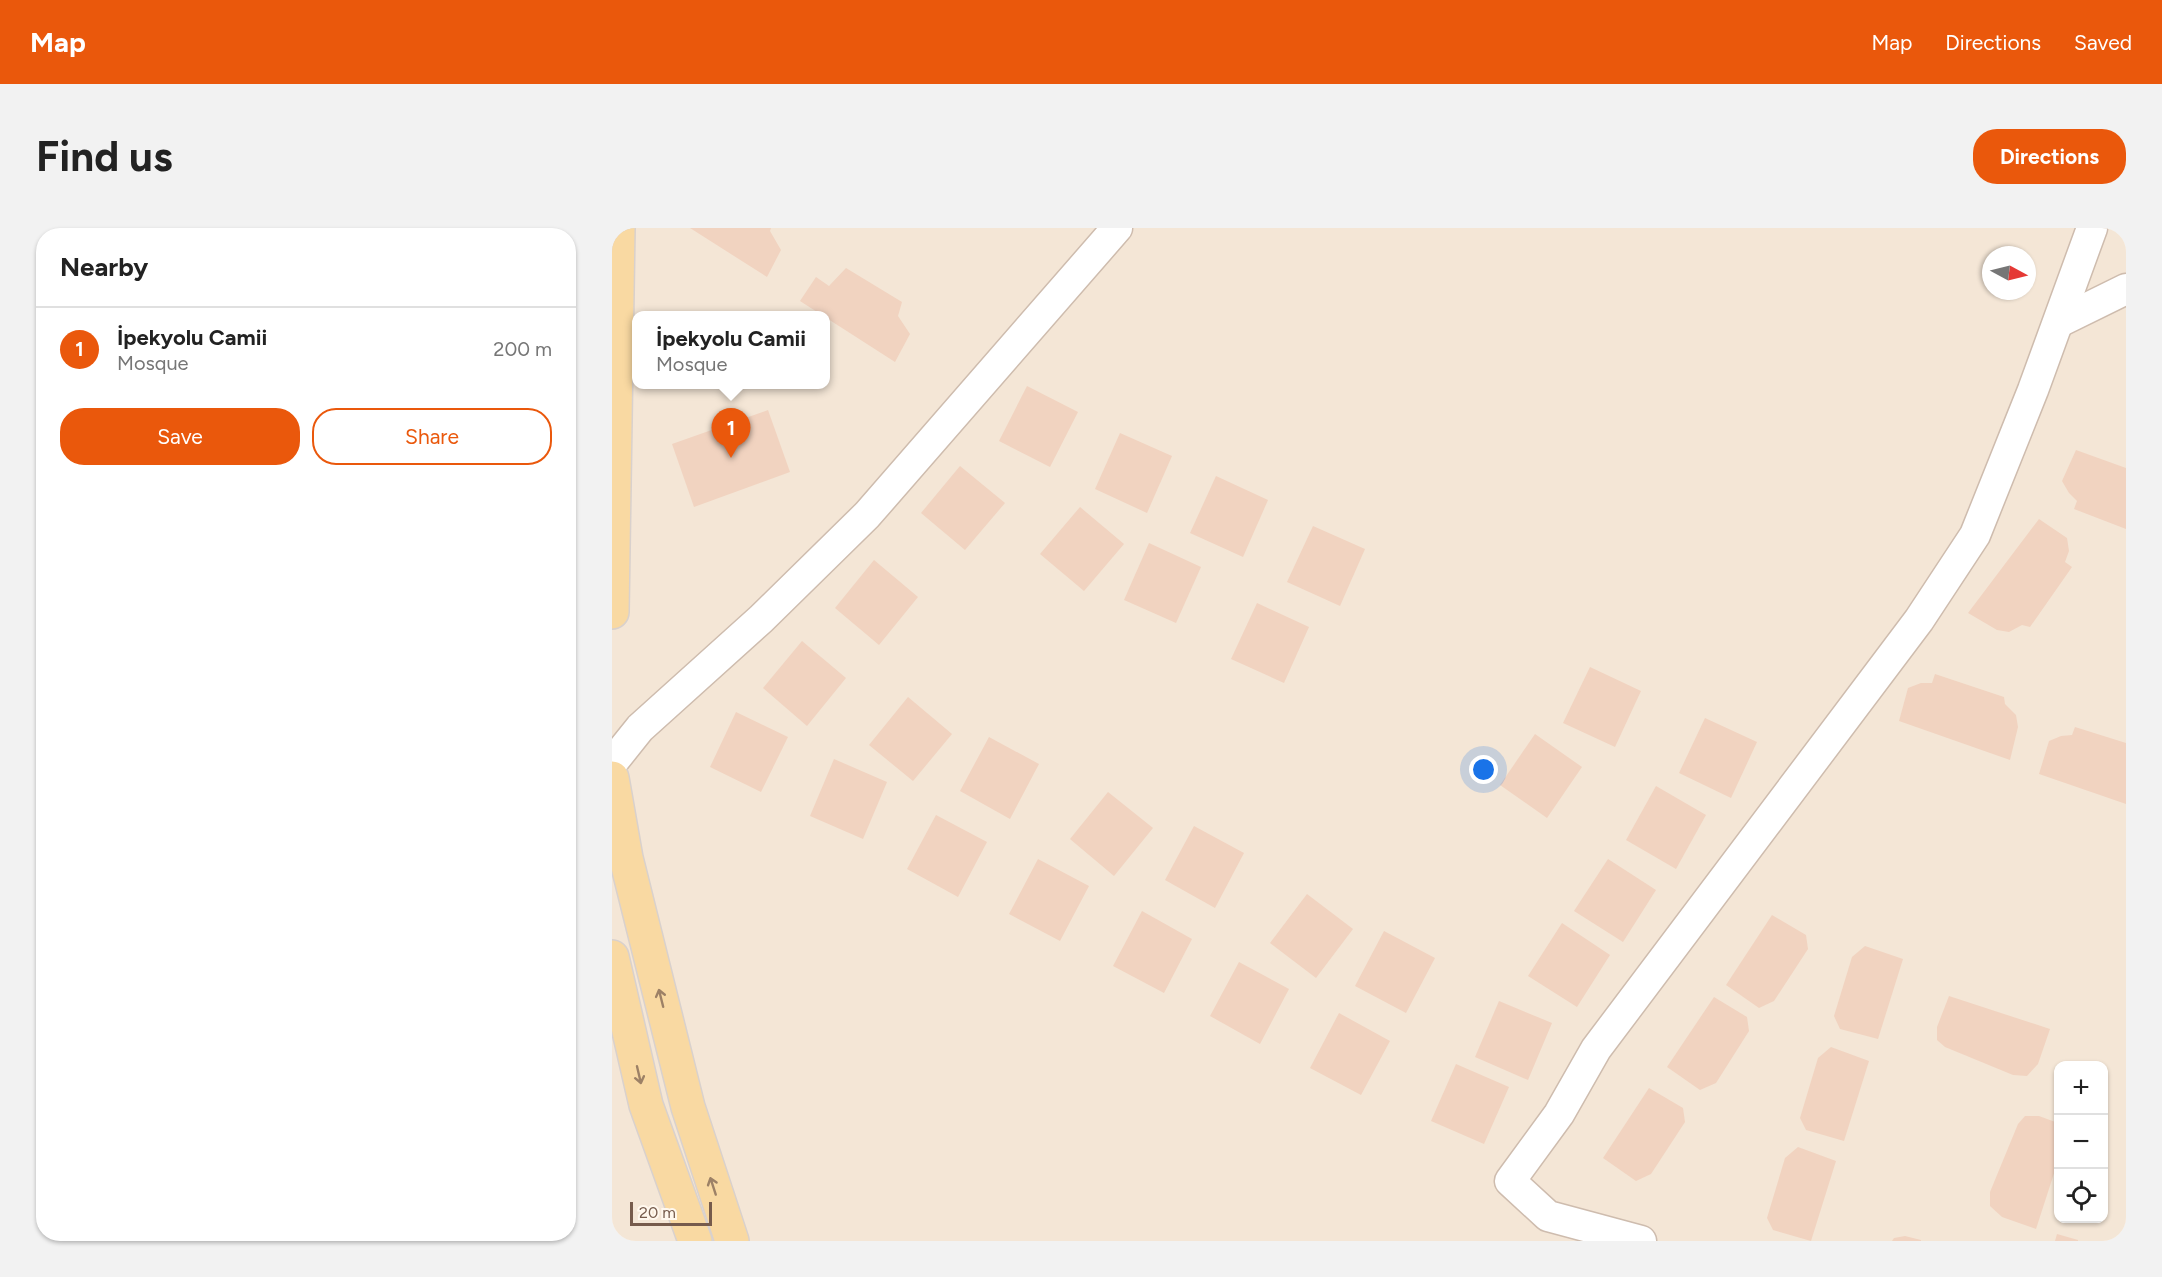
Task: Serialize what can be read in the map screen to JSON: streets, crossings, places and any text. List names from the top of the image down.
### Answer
{
  "scale_bar": "20 m",
  "north": "right",
  "page": {
    "header": "Map",
    "nav": ["Map", "Directions", "Saved"],
    "buttons": [
      "Directions",
      ["Save", "Share"]
    ],
    "title": "Find us",
    "heading": "Nearby",
    "list": [
      {
        "mark": "1",
        "name": "İpekyolu Camii",
        "note": "Mosque",
        "value": "200 m"
      }
    ],
    "popup": ["İpekyolu Camii", "Mosque"],
    "pins": "1",
    "map_buttons": ["+", "−"],
    "scale": "20 m"
  }
}
